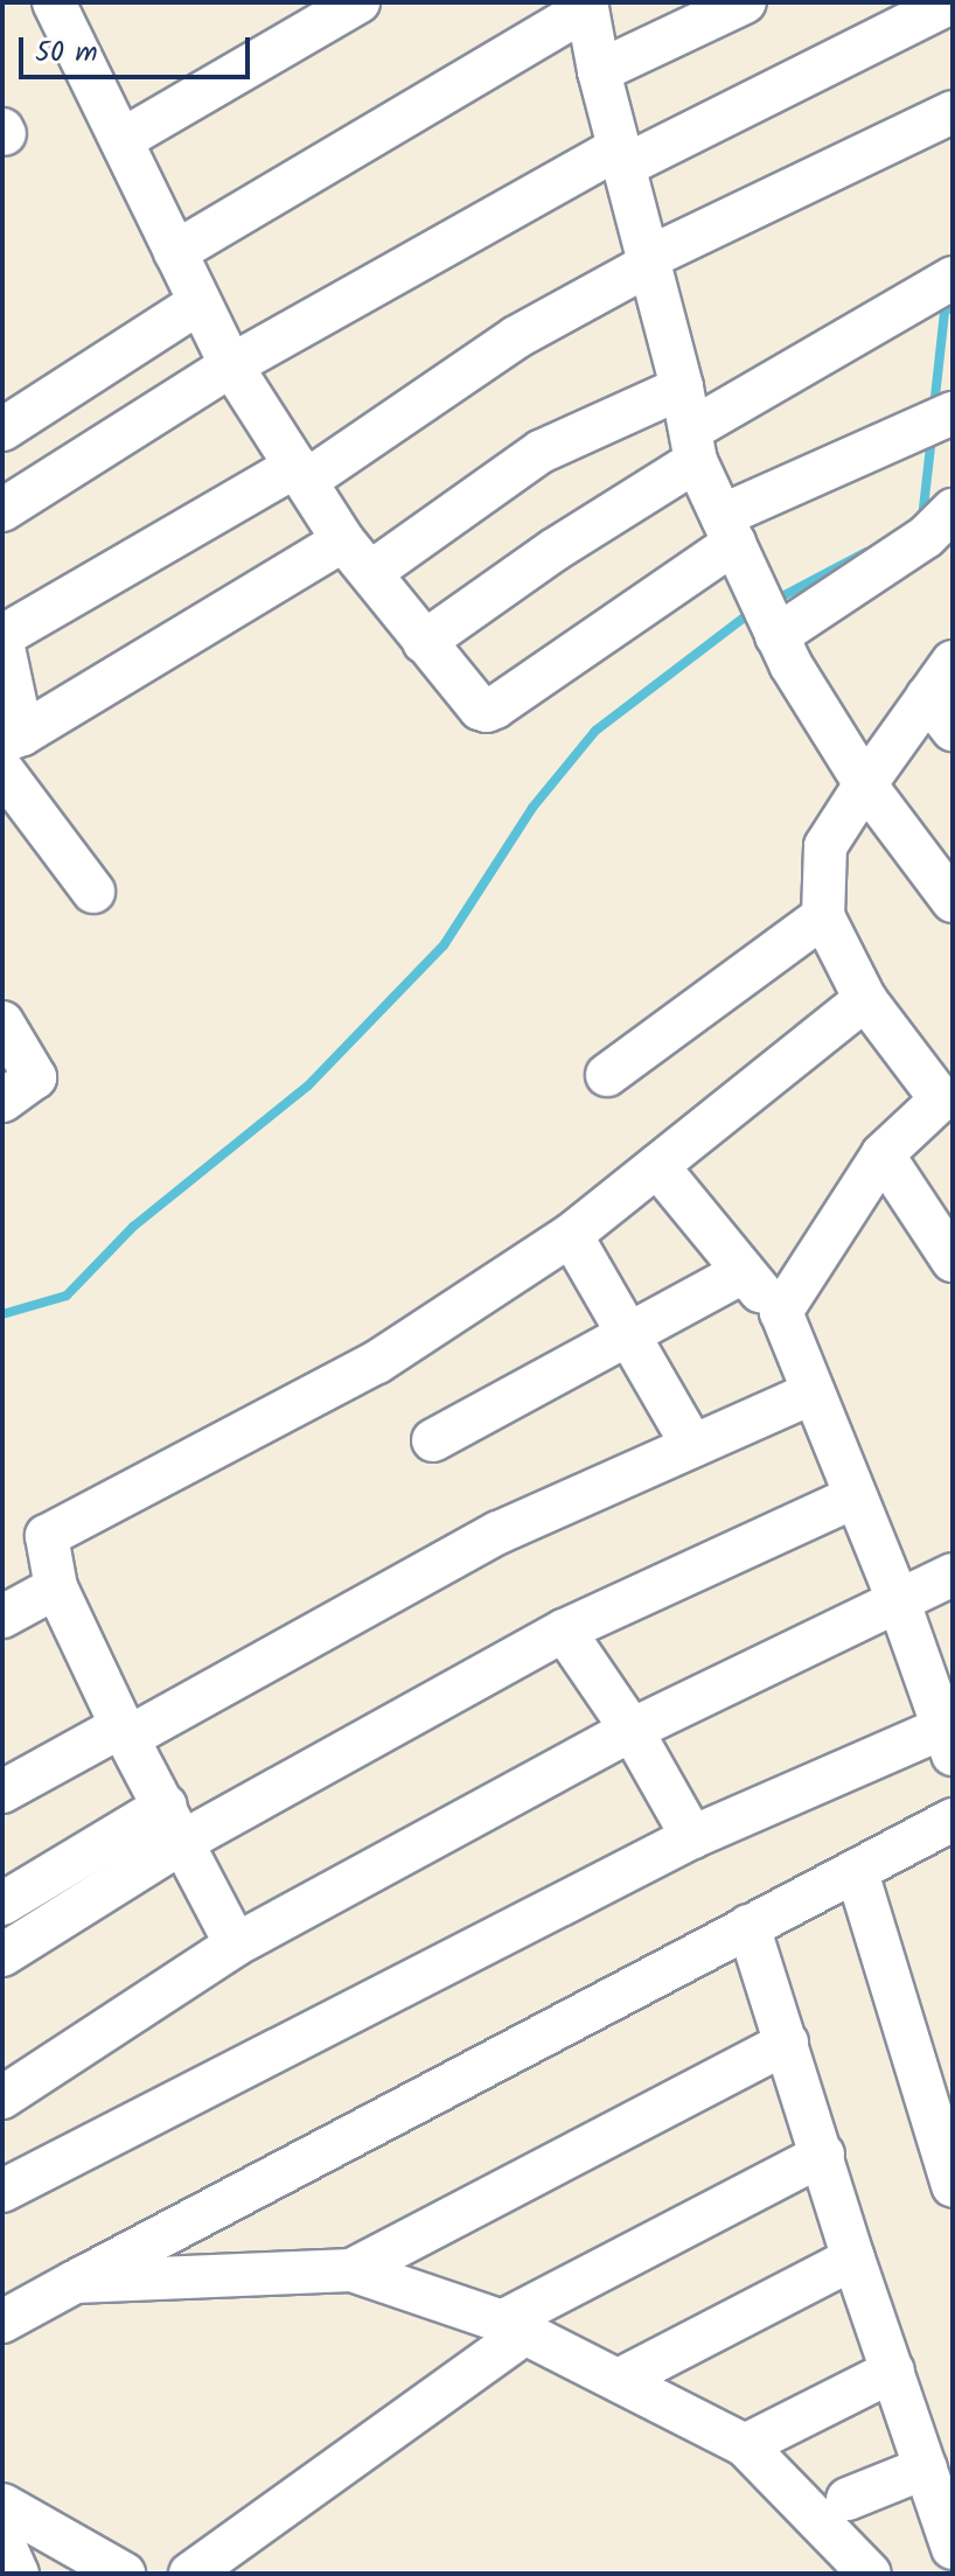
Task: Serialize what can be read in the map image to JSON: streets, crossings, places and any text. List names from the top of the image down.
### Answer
{
  "scale_bar": "50 m"
}
